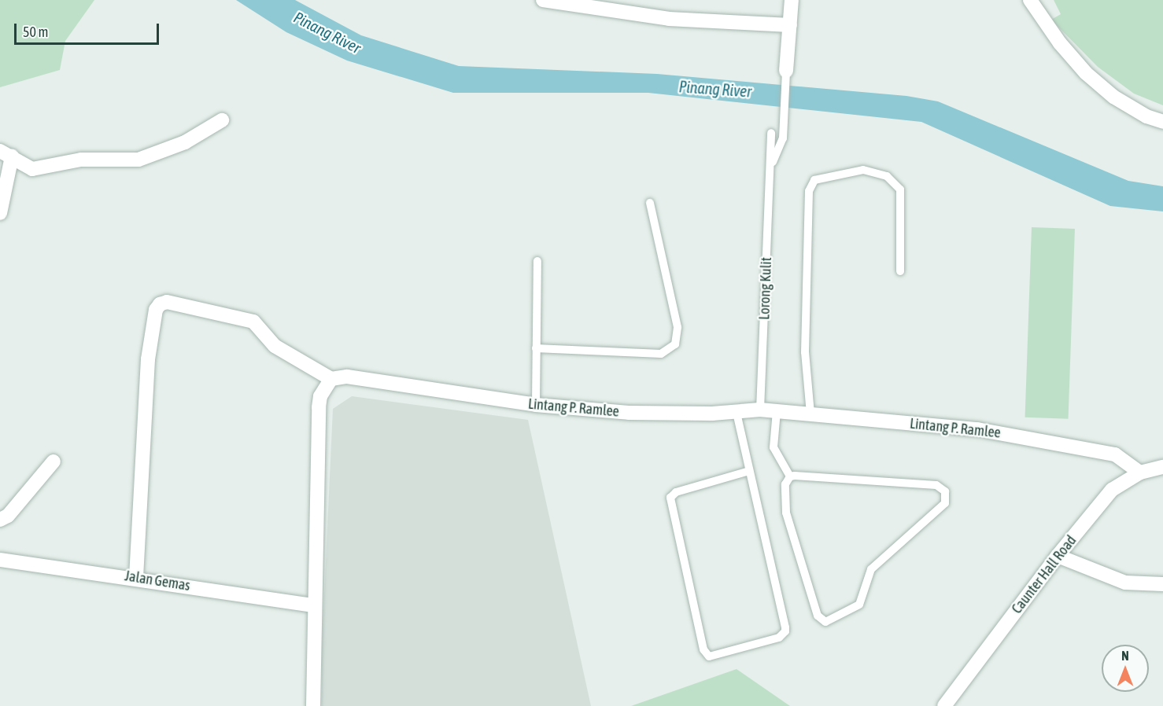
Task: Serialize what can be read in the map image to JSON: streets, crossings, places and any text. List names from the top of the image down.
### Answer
{
  "streets": {
    "street": [
      "Lorong Kulit",
      "Lintang P. Ramlee",
      "Caunter Hall Road",
      "Jalan Gemas"
    ]
  },
  "crossings": [
    ["Lorong Kulit", "Lintang P. Ramlee"],
    ["Lintang P. Ramlee", "Caunter Hall Road"]
  ],
  "water": ["Pinang River"],
  "scale_bar": "50 m",
  "north": "top"
}
